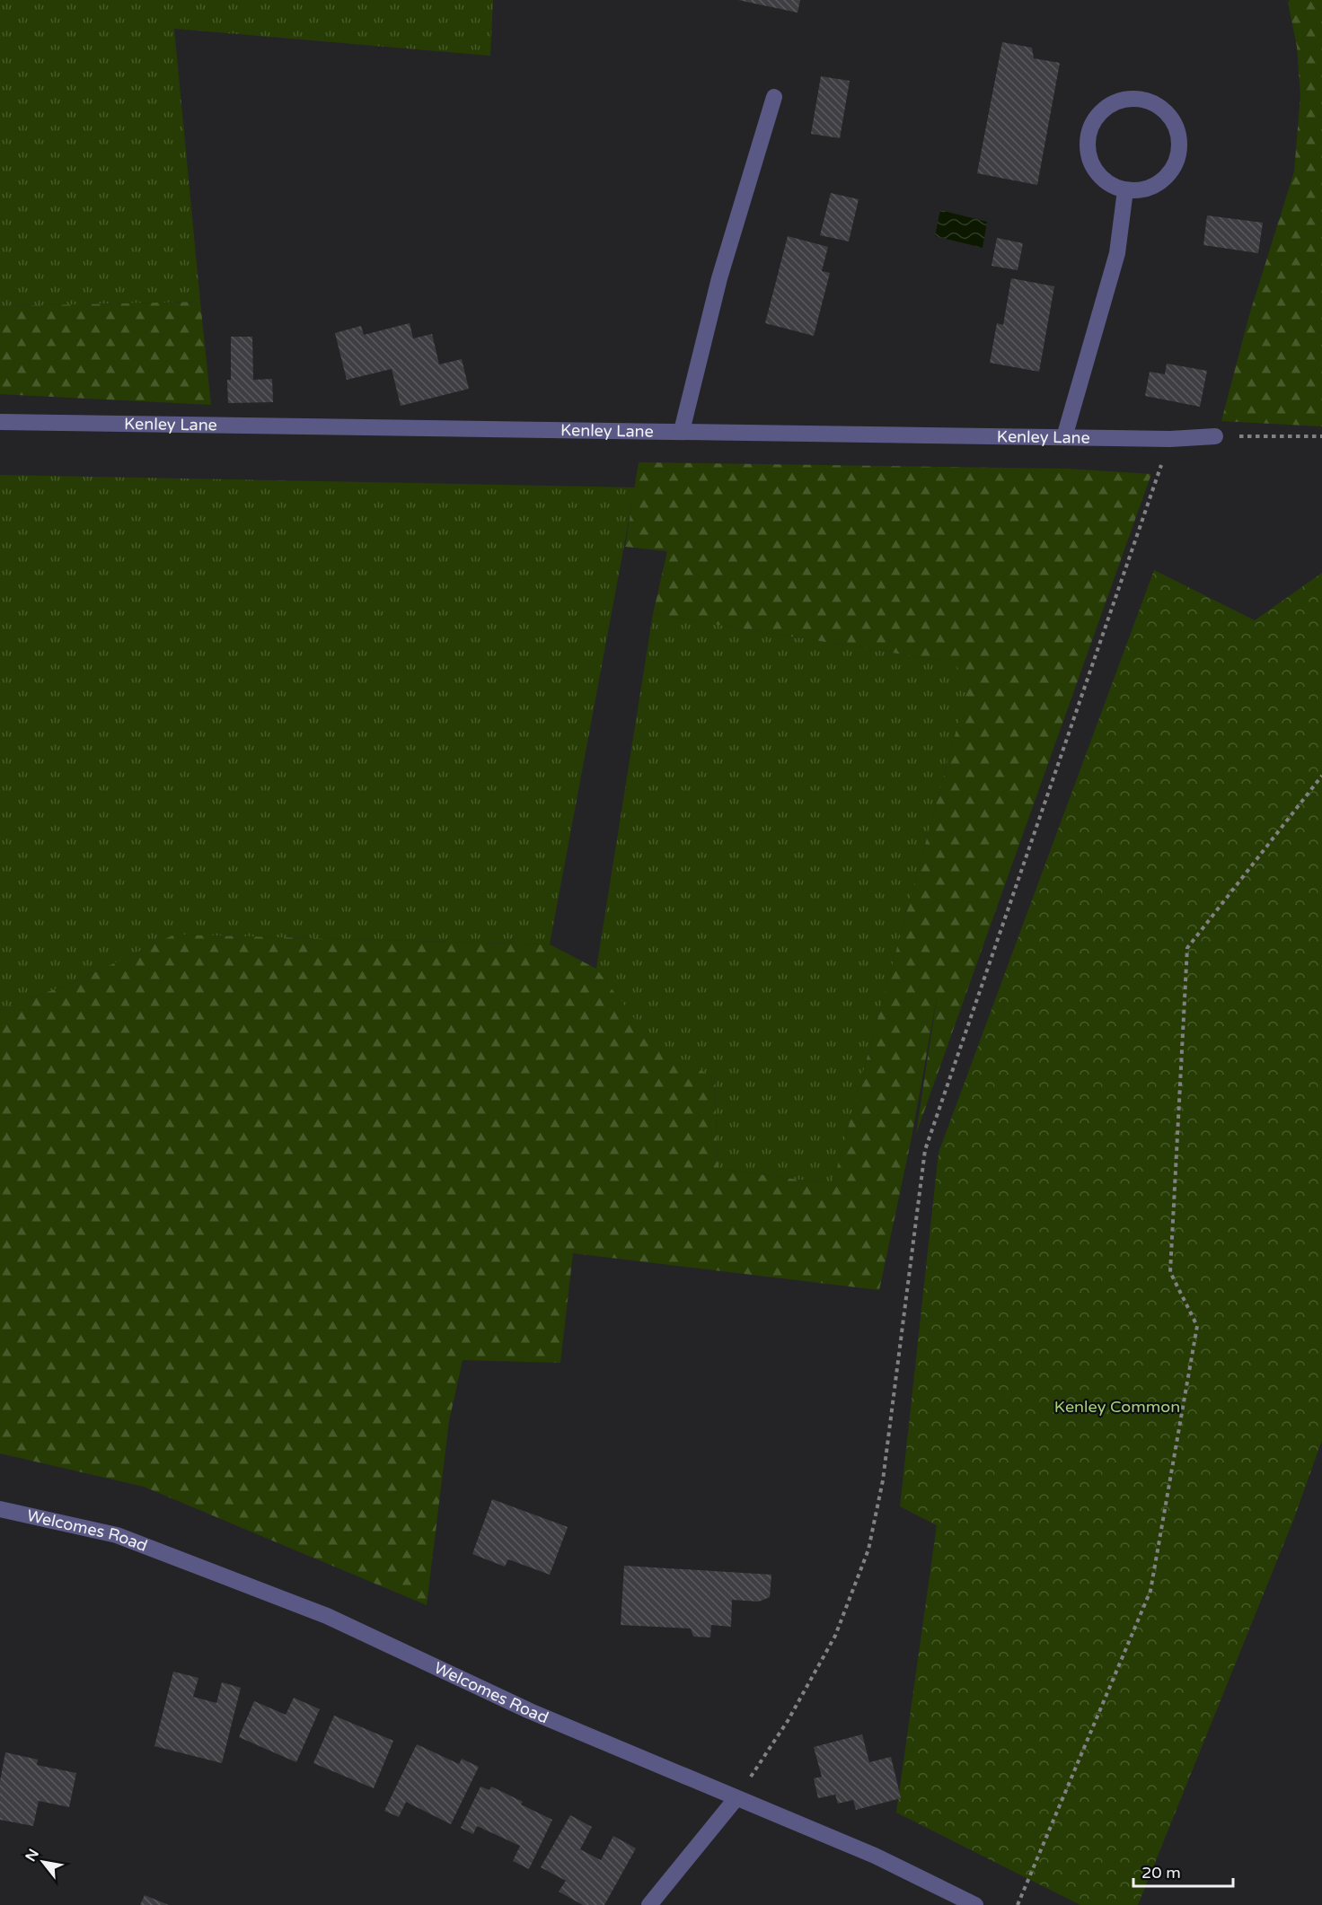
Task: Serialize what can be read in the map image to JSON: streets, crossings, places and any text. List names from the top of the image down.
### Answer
{
  "streets": {
    "street": ["Kenley Lane", "Welcomes Road"]
  },
  "parks": ["Kenley Common"],
  "scale_bar": "20 m",
  "north": "top left"
}
